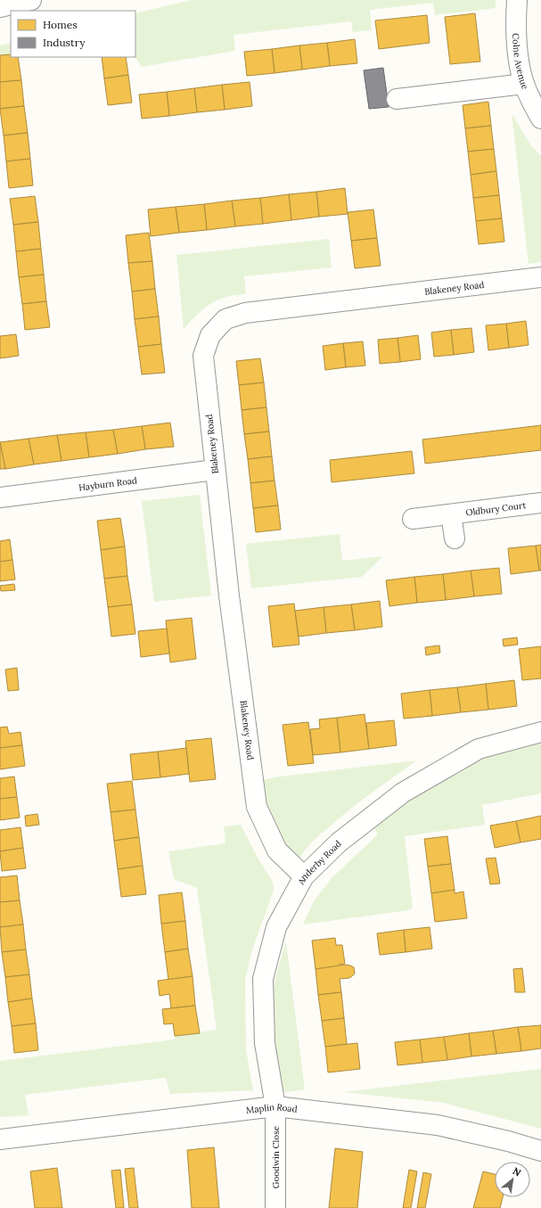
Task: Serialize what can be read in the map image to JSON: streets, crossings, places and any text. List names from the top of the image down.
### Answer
{
  "streets": {
    "street": [
      "Colne Avenue",
      "Blakeney Road",
      "Hayburn Road",
      "Oldbury Court",
      "Anderby Road",
      "Maplin Road",
      "Goodwin Close"
    ]
  },
  "crossings": [
    ["Blakeney Road", "Hayburn Road"],
    ["Blakeney Road", "Anderby Road"],
    ["Anderby Road", "Maplin Road"],
    ["Anderby Road", "Goodwin Close"],
    ["Maplin Road", "Goodwin Close"]
  ],
  "legend": ["Homes", "Industry"],
  "north": "top right"
}
